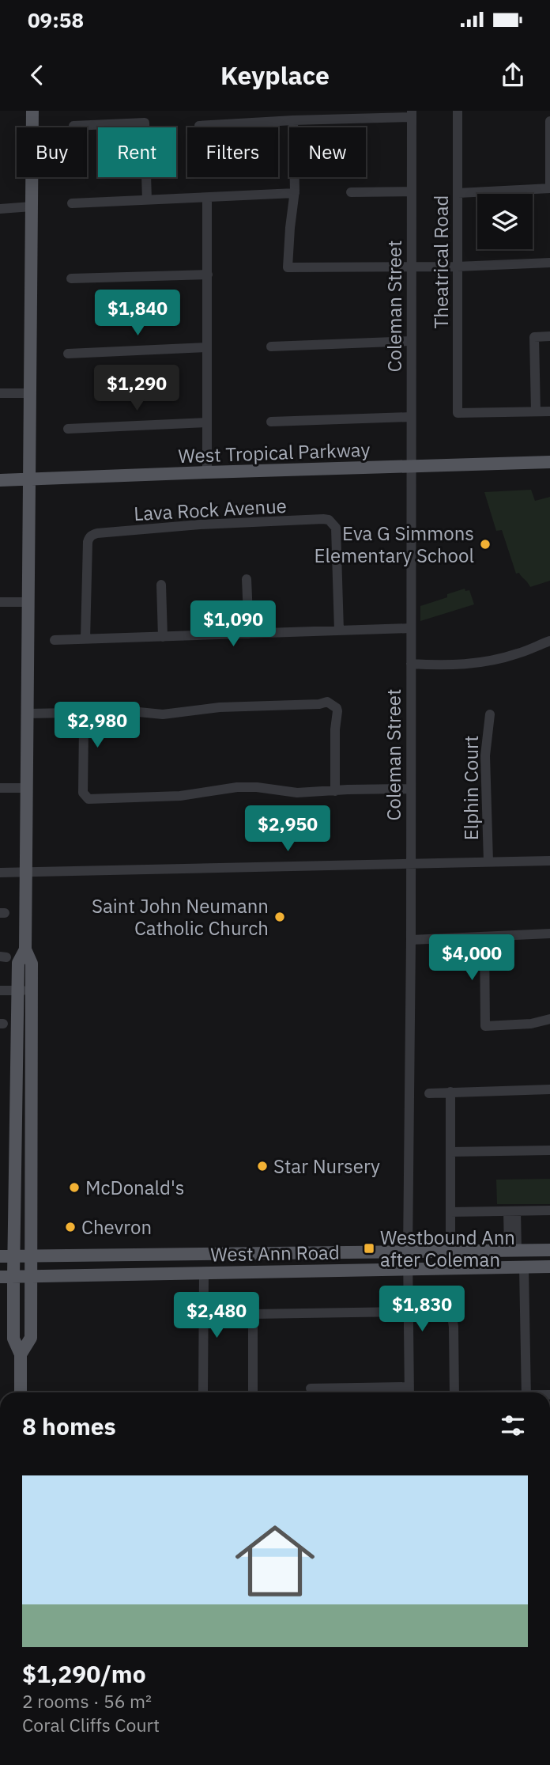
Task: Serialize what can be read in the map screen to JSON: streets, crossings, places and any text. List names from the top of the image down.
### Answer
{
  "streets": {
    "main road": ["West Tropical Parkway", "West Ann Road"],
    "street": [
      "Theatrical Road",
      "Coleman Street",
      "Lava Rock Avenue",
      "Elphin Court"
    ]
  },
  "crossings": [
    ["Coleman Street", "West Tropical Parkway"],
    ["Coleman Street", "West Ann Road"]
  ],
  "places": {
    "other": [
      "Eva G Simmons Elementary School",
      "Saint John Neumann Catholic Church",
      "Star Nursery",
      "McDonald's",
      "Chevron"
    ],
    "transit": ["Westbound Ann after Coleman"]
  },
  "page": {
    "status": "09:58",
    "header": "Keyplace",
    "chip": [
      "Buy",
      "Rent",
      "Filters",
      "New"
    ],
    "price": [
      "$1,840",
      "$1,290",
      "$1,090",
      "$2,980",
      "$2,950",
      "$4,000",
      "$1,830",
      "$2,480"
    ],
    "heading": "8 homes",
    "list": [
      {
        "name": "$1,290/mo",
        "note": "2 rooms · 56 m² · Coral Cliffs Court"
      }
    ]
  }
}
